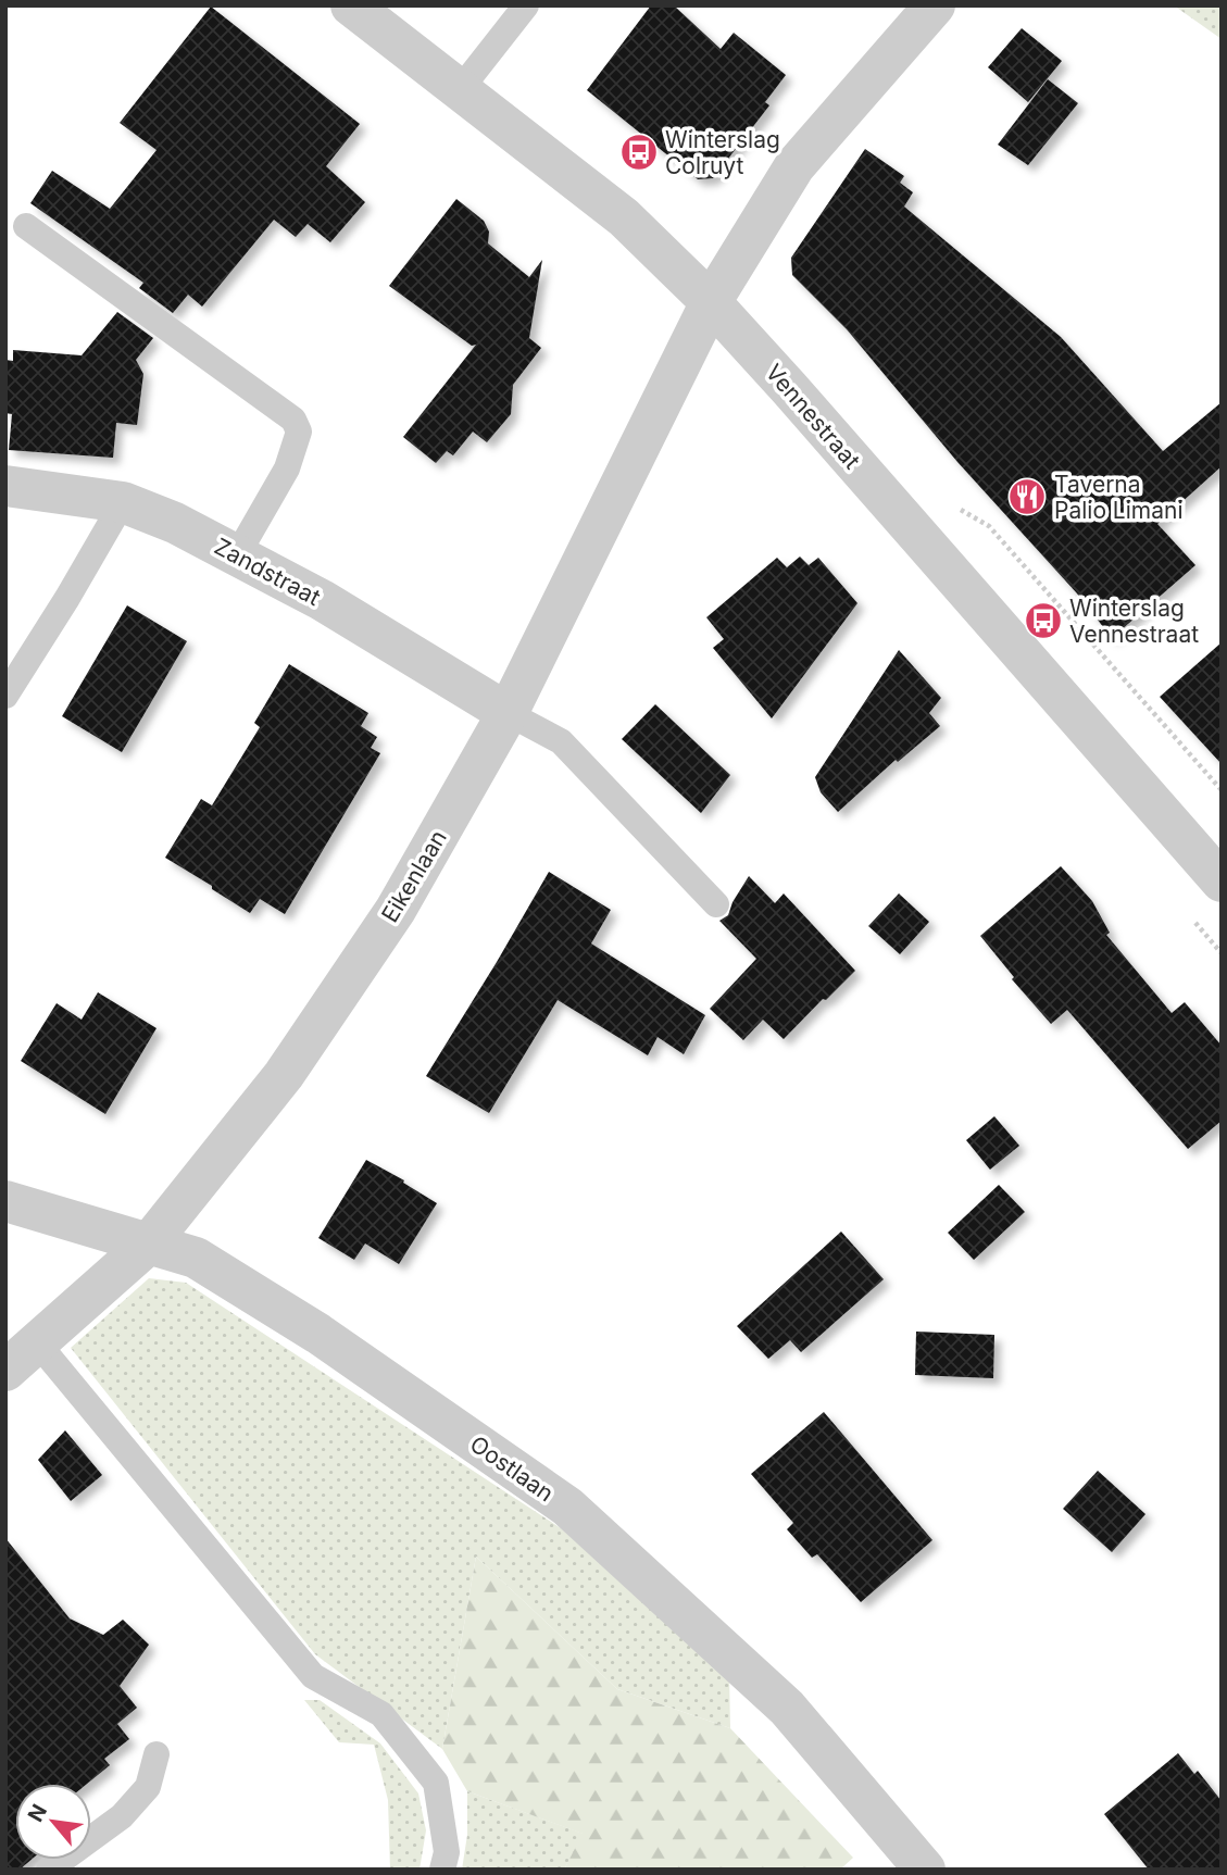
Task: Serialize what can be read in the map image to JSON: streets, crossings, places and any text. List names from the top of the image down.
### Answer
{
  "streets": {
    "street": [
      "Vennestraat",
      "Zandstraat",
      "Eikenlaan",
      "Oostlaan"
    ]
  },
  "crossings": [
    ["Vennestraat", "Eikenlaan"],
    ["Zandstraat", "Eikenlaan"],
    ["Eikenlaan", "Oostlaan"]
  ],
  "places": {
    "bus stop": ["Winterslag Colruyt", "Winterslag Vennestraat"],
    "restaurant": ["Taverna Palio Limani"]
  },
  "north": "top left"
}
